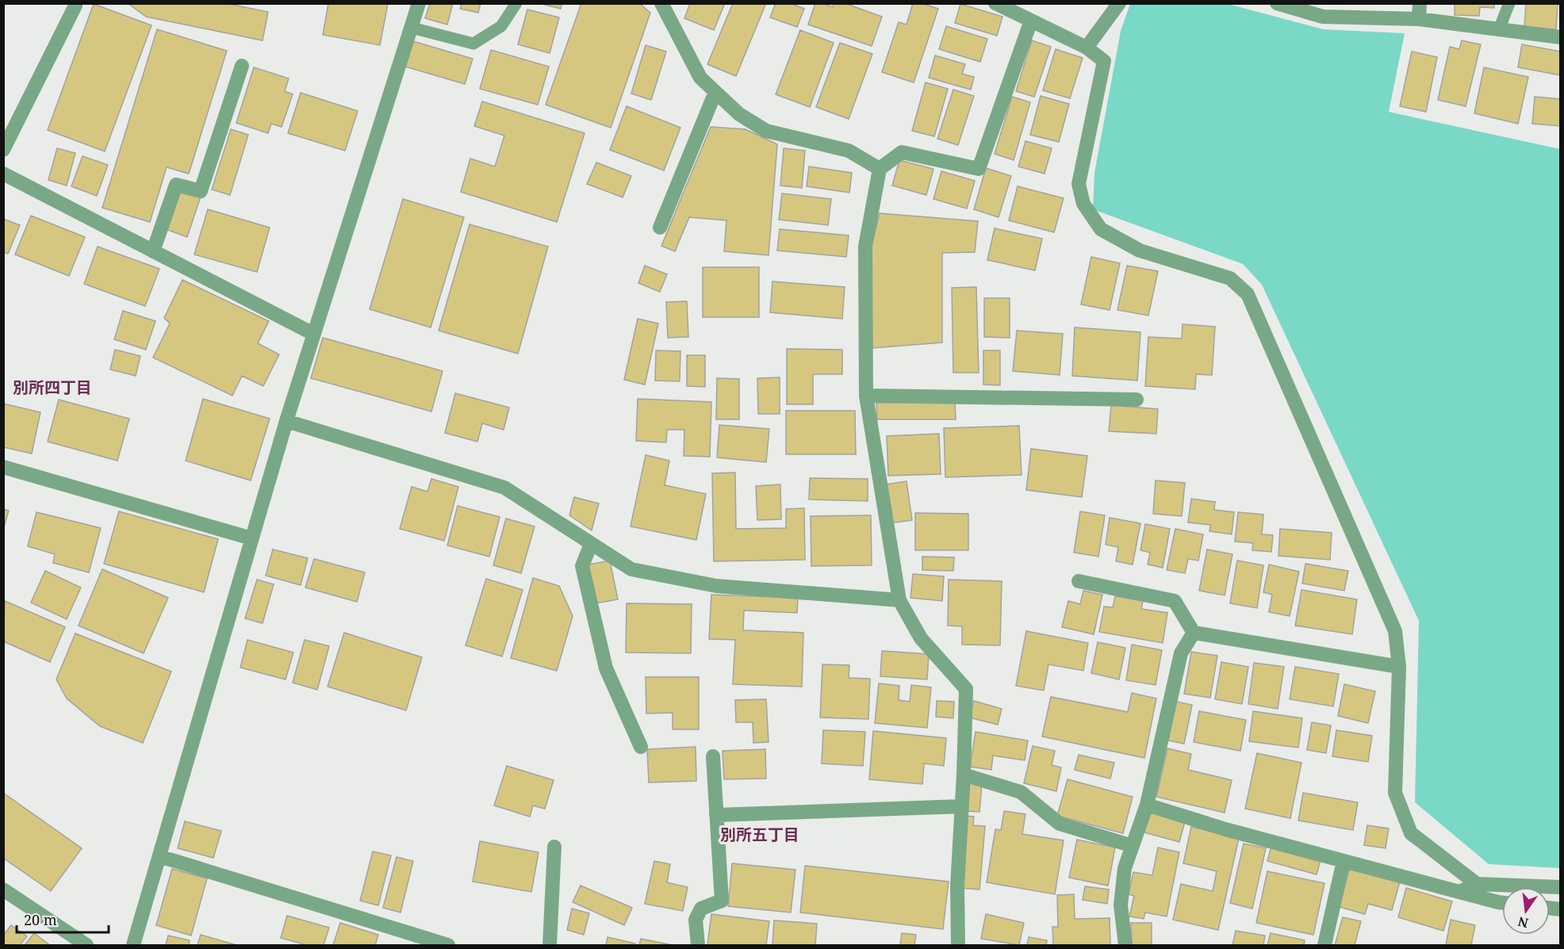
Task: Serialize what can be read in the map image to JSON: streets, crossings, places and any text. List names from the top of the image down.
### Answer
{
  "districts": ["別所四丁目", "別所五丁目"],
  "scale_bar": "20 m",
  "north": "bottom"
}
